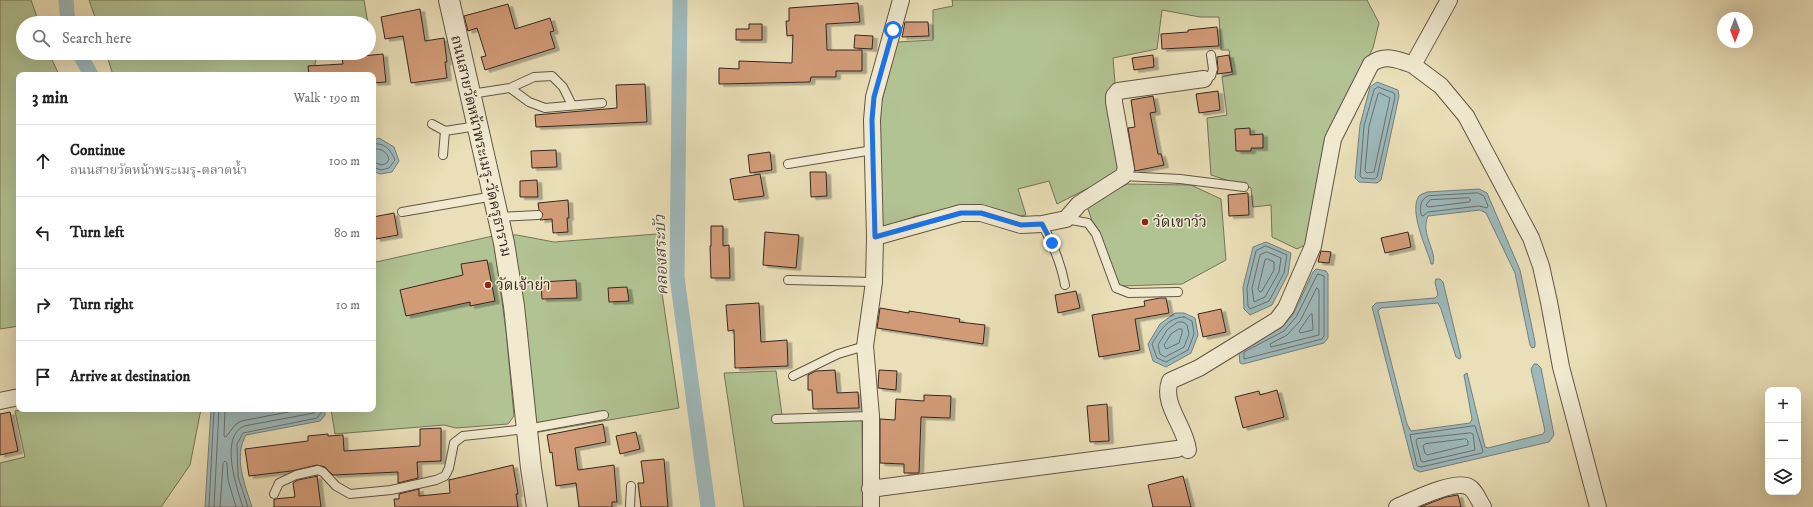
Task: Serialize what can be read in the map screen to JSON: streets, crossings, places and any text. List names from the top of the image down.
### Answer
{
  "streets": {
    "street": ["ถนนสายวัดหน้าพระเมรุ-วัดครุธาราม"]
  },
  "water": ["คลองสระบัว"],
  "places": ["วัดเขาวัว", "วัดเจ้าย่า"],
  "north": "bottom",
  "page": {
    "search": "Search here",
    "heading": ["3 min", "Walk · 190 m"],
    "list": [
      ["Continue", "ถนนสายวัดหน้าพระเมรุ-ตลาดน้ำ", "100 m"],
      ["Turn left", "80 m"],
      ["Turn right", "10 m"],
      "Arrive at destination"
    ],
    "map_buttons": ["+", "−"]
  }
}
